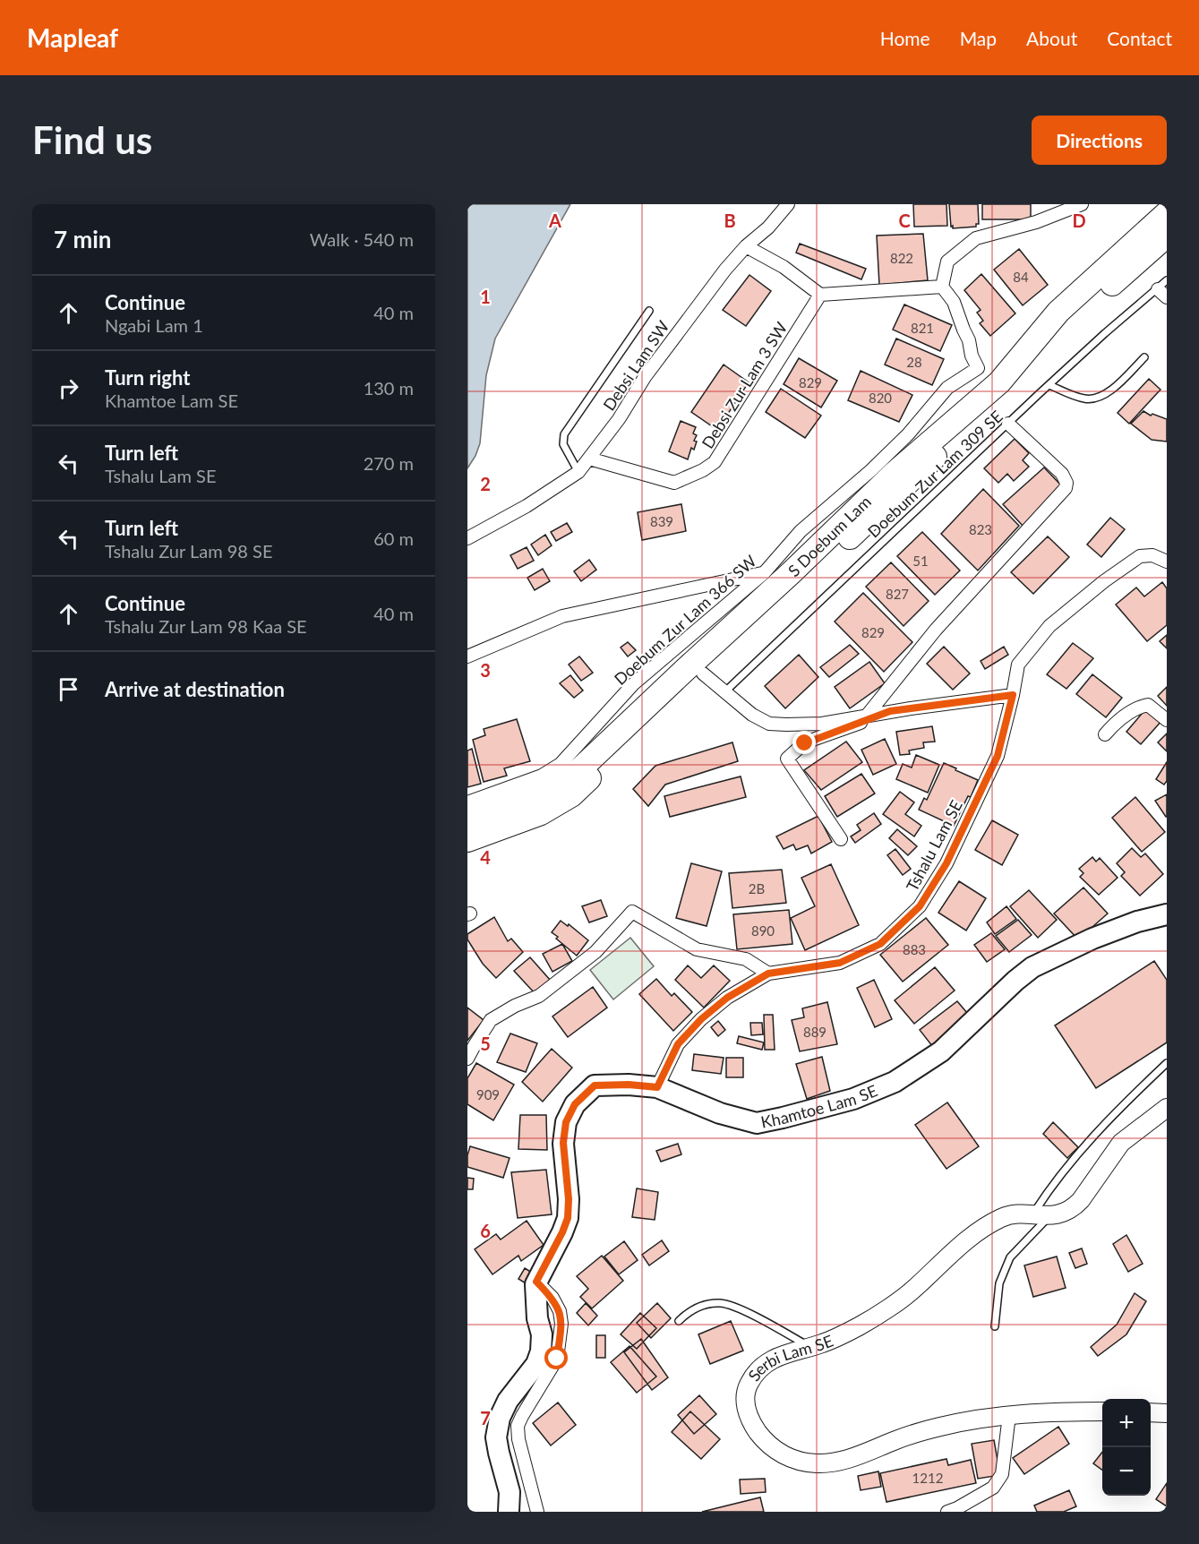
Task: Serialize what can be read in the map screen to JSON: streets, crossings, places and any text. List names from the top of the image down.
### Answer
{
  "streets": {
    "highway": ["S Doebum Lam"],
    "main road": ["Khamtoe Lam SE"],
    "street": [
      "Debsi Lam SW",
      "Debsi Zur Lam 3 SW",
      "Doebum Zur Lam 366 SW",
      "Tshalu Lam SE",
      "Serbi Lam SE"
    ],
    "lane": ["Doebum Zur Lam 309 SE"]
  },
  "crossings": [
    ["Debsi Lam SW", "Debsi Zur Lam 3 SW"],
    ["Tshalu Lam SE", "Khamtoe Lam SE"]
  ],
  "house_numbers": [
    "822",
    "84",
    "821",
    "28",
    "829",
    "820",
    "839",
    "823",
    "51",
    "827",
    "829",
    "2B",
    "890",
    "883",
    "889",
    "909",
    "1212"
  ],
  "page": {
    "header": "Mapleaf",
    "nav": [
      "Home",
      "Map",
      "About",
      "Contact"
    ],
    "buttons": "Directions",
    "title": "Find us",
    "heading": ["7 min", "Walk · 540 m"],
    "list": [
      ["Continue", "Ngabi Lam 1", "40 m"],
      ["Turn right", "Khamtoe Lam SE", "130 m"],
      ["Turn left", "Tshalu Lam SE", "270 m"],
      ["Turn left", "Tshalu Zur Lam 98 SE", "60 m"],
      ["Continue", "Tshalu Zur Lam 98 Kaa SE", "40 m"],
      "Arrive at destination"
    ],
    "map_buttons": ["+", "−"]
  },
  "grid": {
    "columns": [
      "A",
      "B",
      "C",
      "D"
    ],
    "rows": [
      "1",
      "2",
      "3",
      "4",
      "5",
      "6",
      "7"
    ]
  }
}
